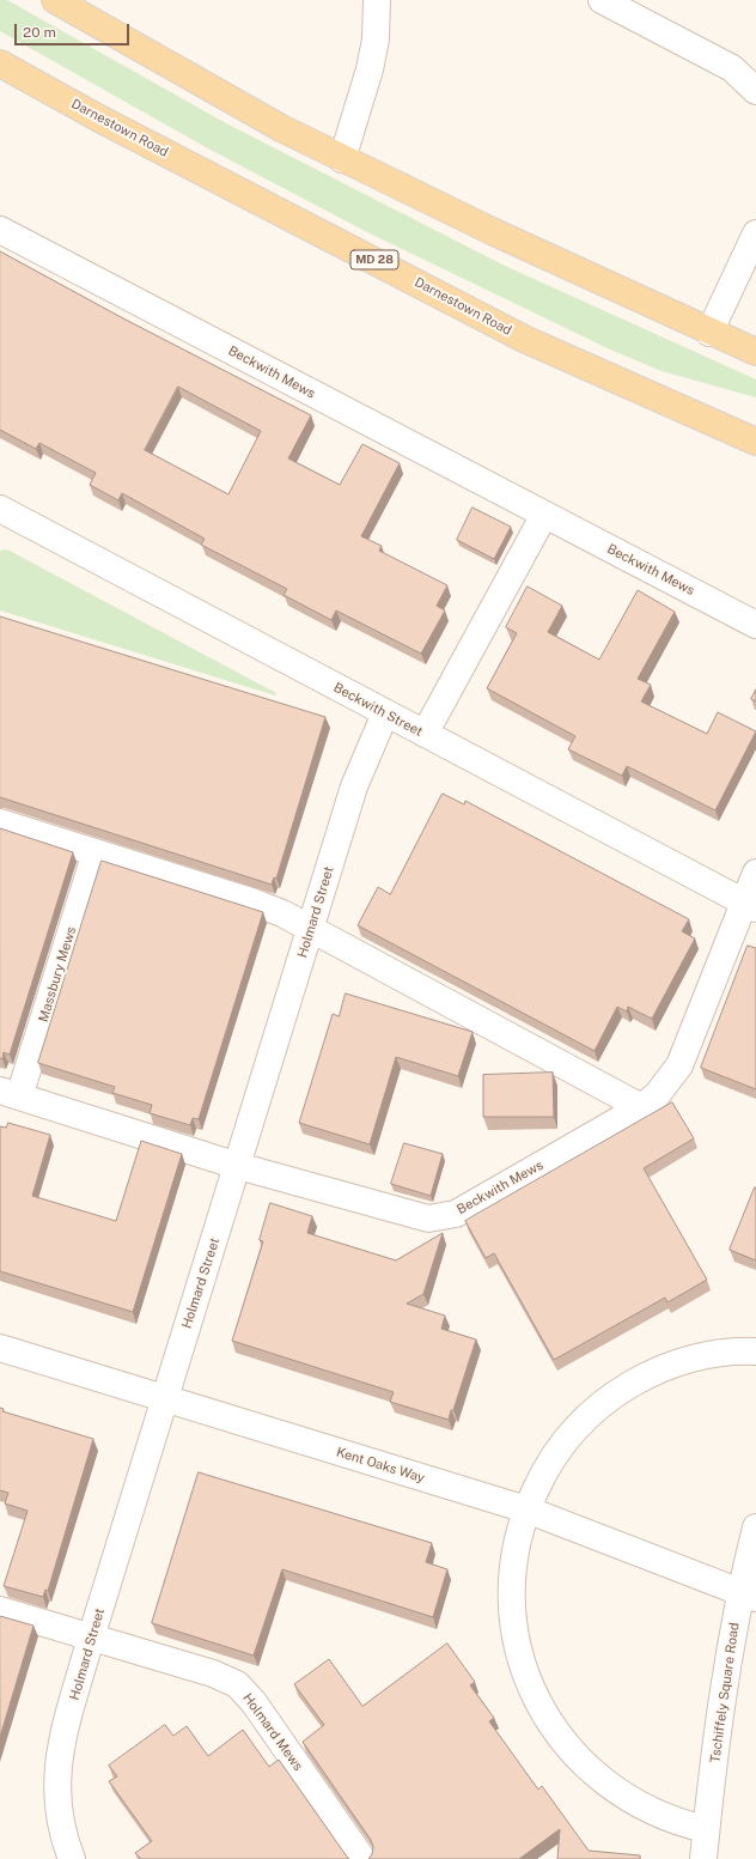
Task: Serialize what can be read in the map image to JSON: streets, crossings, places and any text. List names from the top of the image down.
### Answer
{
  "streets": {
    "main road": ["Darnestown Road", "MD 28"],
    "street": [
      "Beckwith Mews",
      "Beckwith Street",
      "Holmard Street",
      "Massbury Mews",
      "Kent Oaks Way",
      "Tschiffely Square Road",
      "Holmard Mews"
    ]
  },
  "crossings": [
    ["Beckwith Mews", "Beckwith Street"],
    ["Beckwith Mews", "Holmard Street"],
    ["Beckwith Mews", "Massbury Mews"],
    ["Beckwith Street", "Holmard Street"],
    ["Holmard Street", "Massbury Mews"],
    ["Holmard Street", "Kent Oaks Way"],
    ["Holmard Street", "Holmard Mews"],
    ["Kent Oaks Way", "Tschiffely Square Road"]
  ],
  "scale_bar": "20 m"
}
